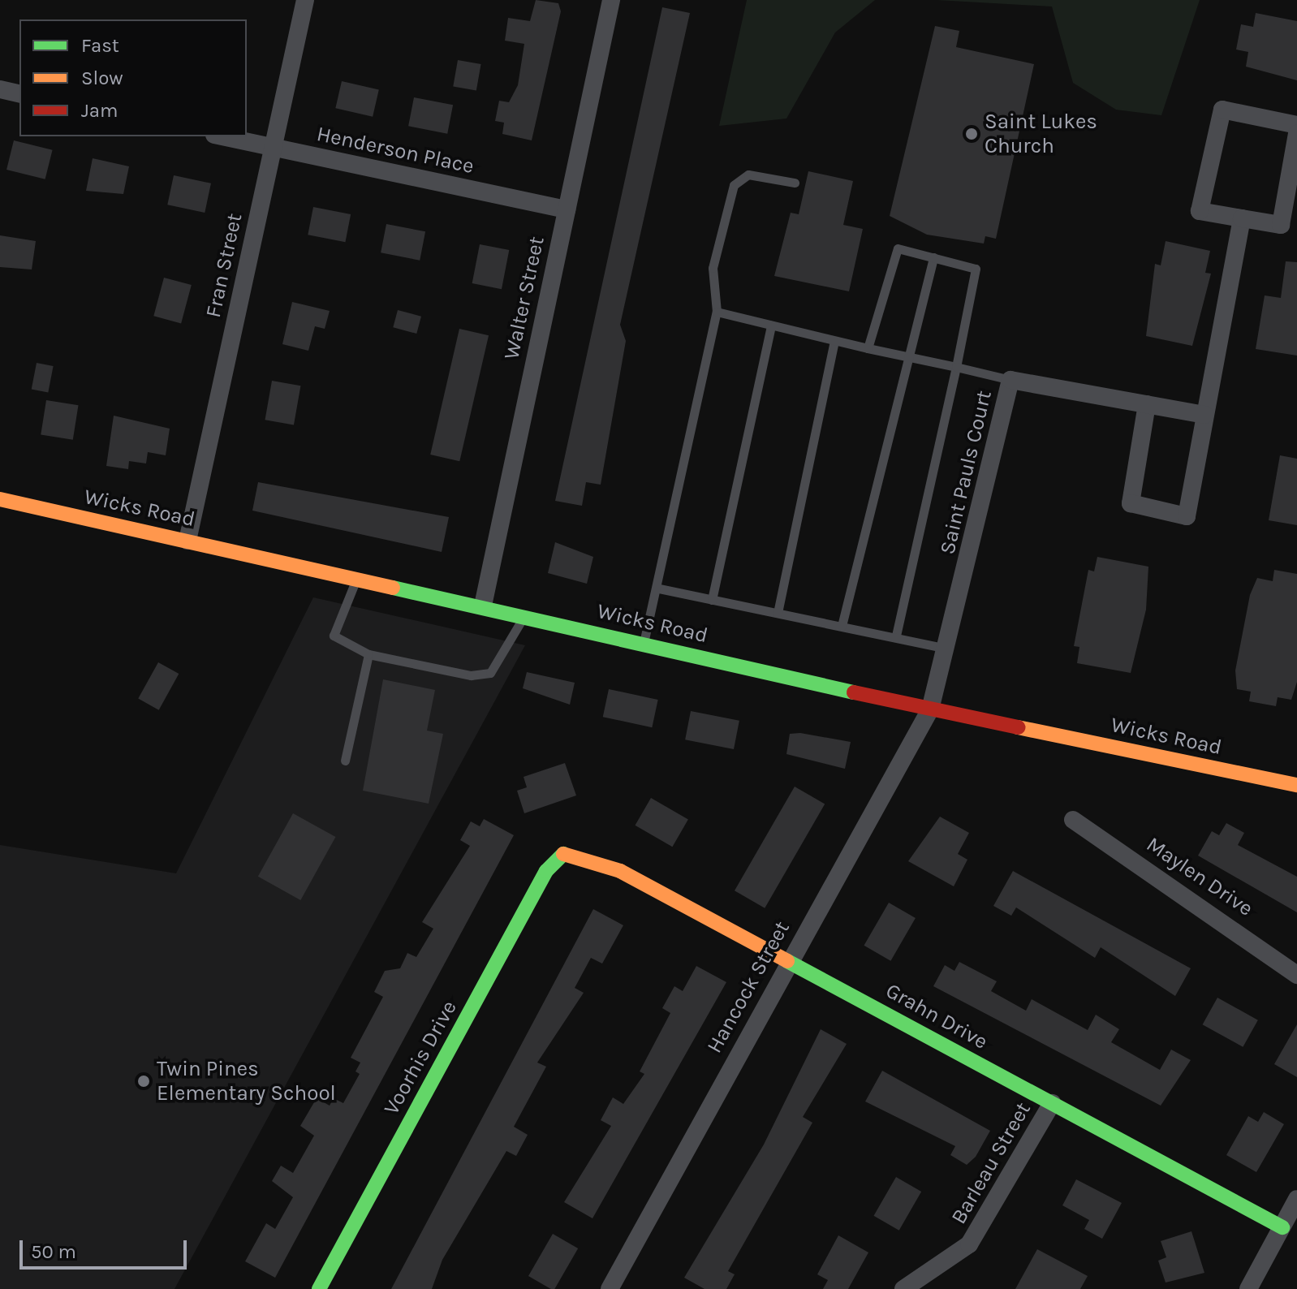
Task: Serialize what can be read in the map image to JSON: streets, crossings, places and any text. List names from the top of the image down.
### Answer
{
  "streets": {
    "main road": ["Wicks Road", "Grahn Drive", "Voorhis Drive"],
    "street": [
      "Henderson Place",
      "Fran Street",
      "Walter Street",
      "Saint Pauls Court",
      "Maylen Drive",
      "Hancock Street",
      "Barleau Street"
    ]
  },
  "crossings": [
    ["Henderson Place", "Fran Street"],
    ["Henderson Place", "Walter Street"],
    ["Fran Street", "Wicks Road"],
    ["Walter Street", "Wicks Road"],
    ["Saint Pauls Court", "Wicks Road"],
    ["Saint Pauls Court", "Hancock Street"],
    ["Wicks Road", "Hancock Street"],
    ["Hancock Street", "Grahn Drive"],
    ["Grahn Drive", "Voorhis Drive"],
    ["Grahn Drive", "Barleau Street"]
  ],
  "places": ["Saint Lukes Church", "Twin Pines Elementary School"],
  "legend": ["Fast", "Slow", "Jam"],
  "scale_bar": "50 m"
}
